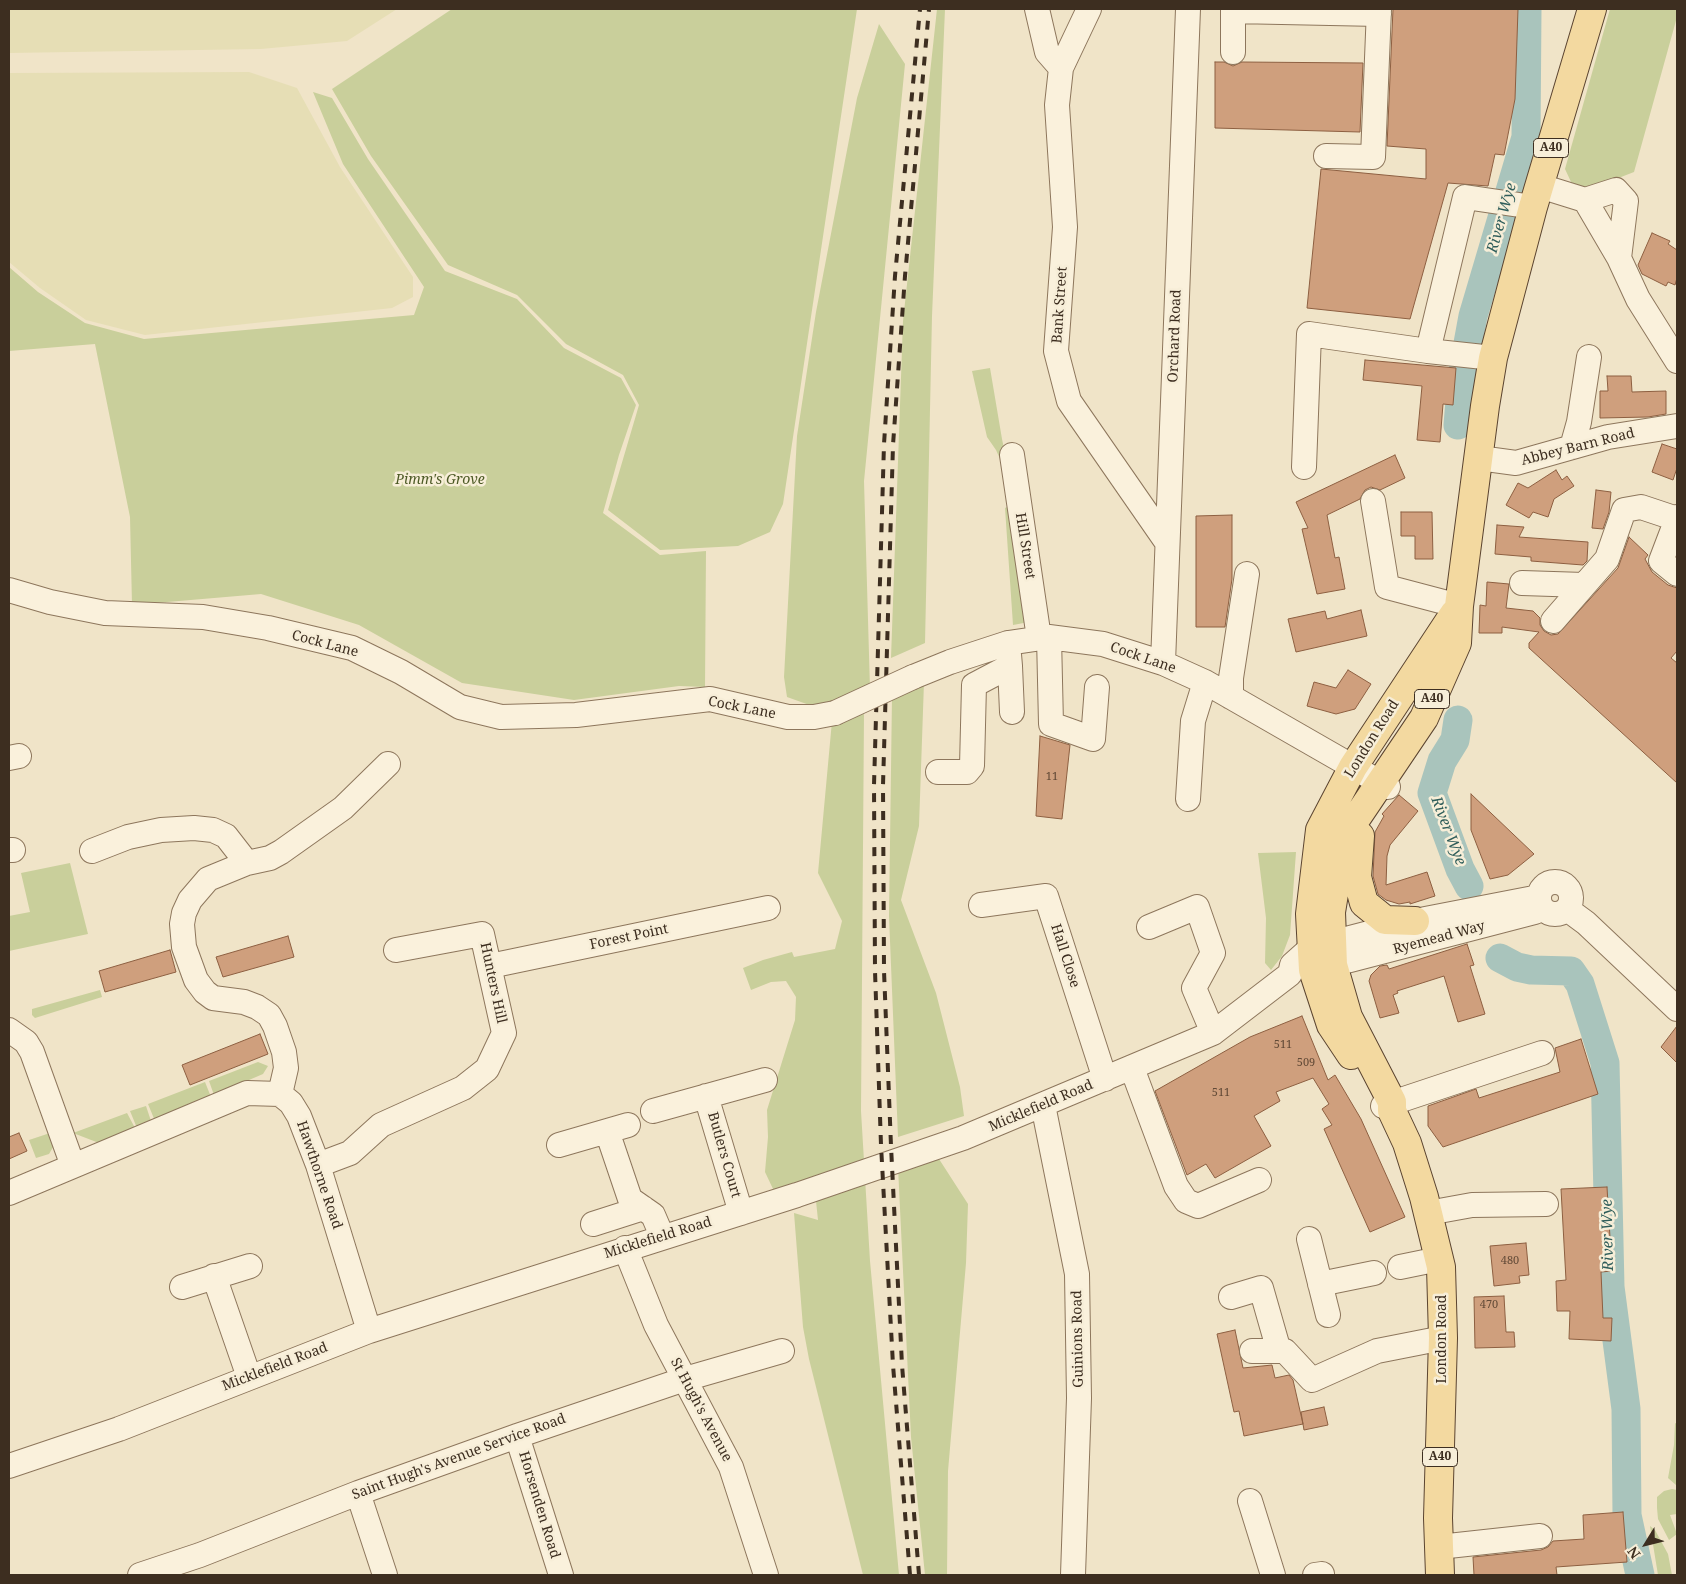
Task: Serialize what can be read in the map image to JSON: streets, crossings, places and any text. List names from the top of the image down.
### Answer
{
  "streets": {
    "main road": ["A40", "London Road"],
    "street": [
      "Bank Street",
      "Orchard Road",
      "Abbey Barn Road",
      "Hill Street",
      "Cock Lane",
      "Forest Point",
      "Ryemead Way",
      "Hall Close",
      "Hunters Hill",
      "Micklefield Road",
      "Butlers Court",
      "Hawthorne Road",
      "Guinions Road",
      "St Hugh's Avenue",
      "Saint Hugh's Avenue Service Road",
      "Horsenden Road"
    ]
  },
  "crossings": [
    ["A40", "Abbey Barn Road"],
    ["A40", "Cock Lane"],
    ["A40", "London Road"],
    ["Bank Street", "Orchard Road"],
    ["Orchard Road", "Cock Lane"],
    ["Hill Street", "Cock Lane"],
    ["Cock Lane", "London Road"],
    ["London Road", "Ryemead Way"],
    ["London Road", "Micklefield Road"],
    ["Forest Point", "Hunters Hill"],
    ["Ryemead Way", "Micklefield Road"],
    ["Hall Close", "Micklefield Road"],
    ["Hunters Hill", "Hawthorne Road"],
    ["Micklefield Road", "Butlers Court"],
    ["Micklefield Road", "Hawthorne Road"],
    ["Micklefield Road", "Guinions Road"],
    ["Micklefield Road", "St Hugh's Avenue"],
    ["St Hugh's Avenue", "Saint Hugh's Avenue Service Road"],
    ["Saint Hugh's Avenue Service Road", "Horsenden Road"]
  ],
  "water": ["River Wye"],
  "parks": ["Pimm's Grove"],
  "house_numbers": [
    "11",
    "511",
    "509",
    "511",
    "480",
    "470"
  ],
  "north": "bottom left"
}
